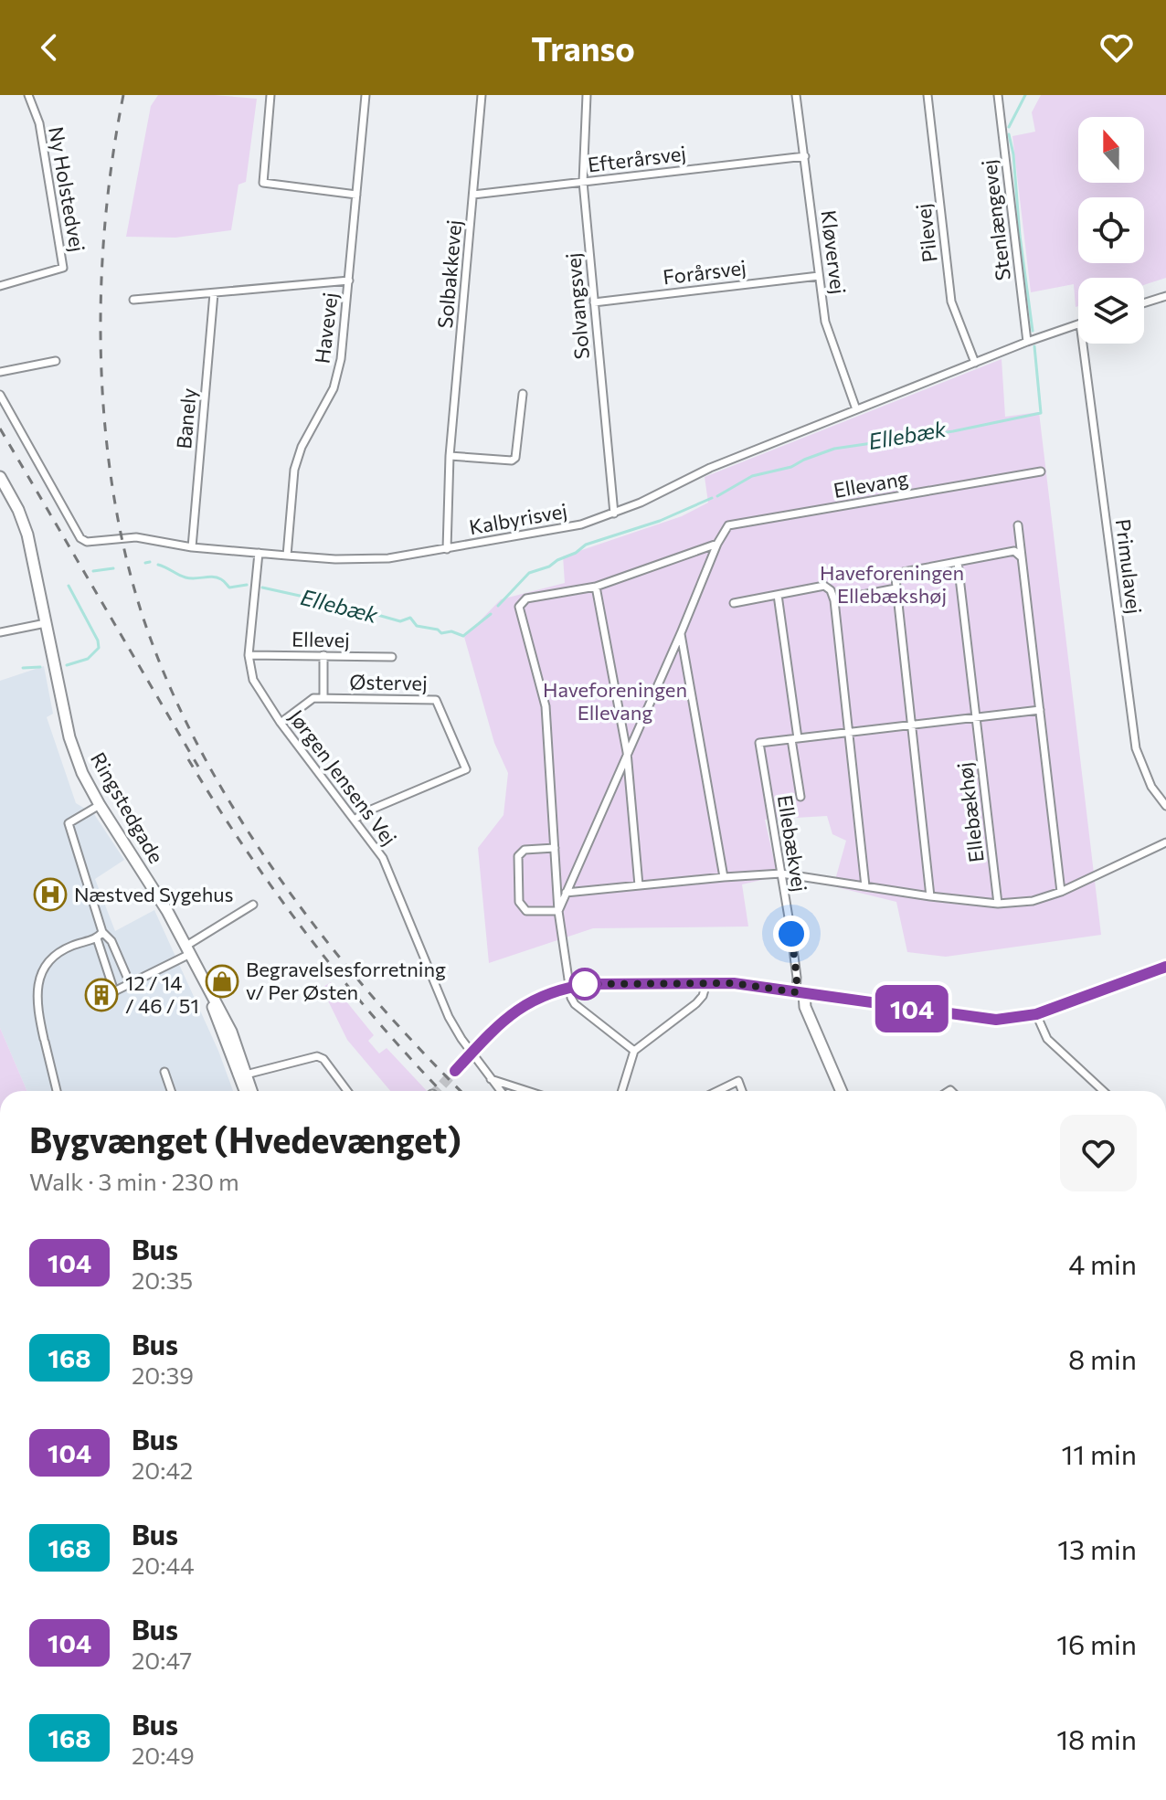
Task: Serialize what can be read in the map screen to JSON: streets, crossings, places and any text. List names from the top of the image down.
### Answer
{
  "streets": {
    "street": [
      "Efterårsvej",
      "Ny Holstedvej",
      "Stenlængevej",
      "Pilevej",
      "Kløvervej",
      "Forårsvej",
      "Solbakkevej",
      "Solvangsvej",
      "Havevej",
      "Banely",
      "Ellevang",
      "Kalbyrisvej",
      "Primulavej",
      "Ellevej",
      "Østervej",
      "Jørgen Jensens Vej",
      "Ringstedgade",
      "Ellebækhøj",
      "Ellebækvej"
    ]
  },
  "crossings": [
    ["Efterårsvej", "Kløvervej"],
    ["Efterårsvej", "Solbakkevej"],
    ["Efterårsvej", "Solvangsvej"],
    ["Stenlængevej", "Kalbyrisvej"],
    ["Pilevej", "Kalbyrisvej"],
    ["Kløvervej", "Forårsvej"],
    ["Kløvervej", "Kalbyrisvej"],
    ["Forårsvej", "Solvangsvej"],
    ["Solbakkevej", "Kalbyrisvej"],
    ["Solvangsvej", "Kalbyrisvej"],
    ["Havevej", "Kalbyrisvej"],
    ["Banely", "Kalbyrisvej"],
    ["Kalbyrisvej", "Jørgen Jensens Vej"],
    ["Ellevej", "Jørgen Jensens Vej"],
    ["Østervej", "Jørgen Jensens Vej"]
  ],
  "water": ["Ellebæk"],
  "parks": ["Haveforeningen Ellebækshøj", "Haveforeningen Ellevang"],
  "places": {
    "hospital": ["Næstved Sygehus"],
    "shop": ["Begravelsesforretning v/ Per Østen"],
    "building": ["12 / 14 / 46 / 51"]
  },
  "lines": ["bus line 104"],
  "north": "top",
  "page": {
    "header": "Transo",
    "on_map": "104",
    "heading": ["Bygvænget (Hvedevænget)", "Walk · 3 min · 230 m"],
    "list": [
      {
        "mark": "104",
        "name": "Bus",
        "note": "20:35",
        "value": "4 min"
      },
      {
        "mark": "168",
        "name": "Bus",
        "note": "20:39",
        "value": "8 min"
      },
      {
        "mark": "104",
        "name": "Bus",
        "note": "20:42",
        "value": "11 min"
      },
      {
        "mark": "168",
        "name": "Bus",
        "note": "20:44",
        "value": "13 min"
      },
      {
        "mark": "104",
        "name": "Bus",
        "note": "20:47",
        "value": "16 min"
      },
      {
        "mark": "168",
        "name": "Bus",
        "note": "20:49",
        "value": "18 min"
      }
    ]
  }
}
